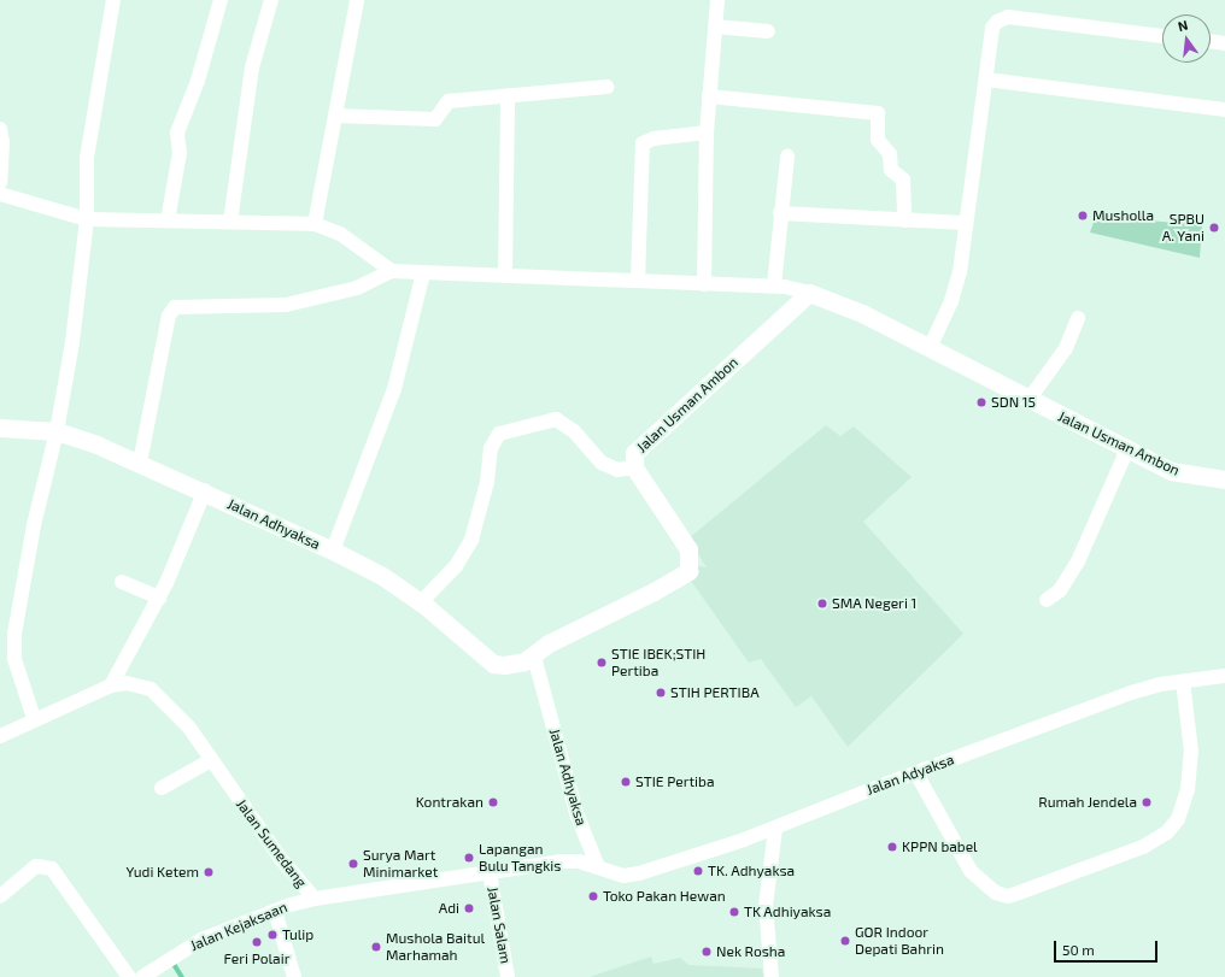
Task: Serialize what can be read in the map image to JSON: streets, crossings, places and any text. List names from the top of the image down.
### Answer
{
  "streets": {
    "street": [
      "Jalan Usman Ambon",
      "Jalan Adhyaksa",
      "Jalan Adyaksa",
      "Jalan Sumedang",
      "Jalan Salam",
      "Jalan Kejaksaan"
    ]
  },
  "crossings": [
    ["Jalan Usman Ambon", "Jalan Adhyaksa"],
    ["Jalan Adhyaksa", "Jalan Adyaksa"],
    ["Jalan Adhyaksa", "Jalan Sumedang"],
    ["Jalan Adyaksa", "Jalan Sumedang"],
    ["Jalan Sumedang", "Jalan Salam"],
    ["Jalan Sumedang", "Jalan Kejaksaan"]
  ],
  "places": [
    "Musholla",
    "SPBU A. Yani",
    "SDN 15",
    "SMA Negeri 1",
    "STIE IBEK;STIH Pertiba",
    "STIH PERTIBA",
    "STIE Pertiba",
    "Kontrakan",
    "Rumah Jendela",
    "KPPN babel",
    "Lapangan Bulu Tangkis",
    "Surya Mart Minimarket",
    "TK. Adhyaksa",
    "Yudi Ketem",
    "Toko Pakan Hewan",
    "Adi",
    "TK Adhiyaksa",
    "Tulip",
    "GOR Indoor Depati Bahrin",
    "Feri Polair",
    "Mushola Baitul Marhamah",
    "Nek Rosha"
  ],
  "scale_bar": "50 m",
  "north": "top"
}
